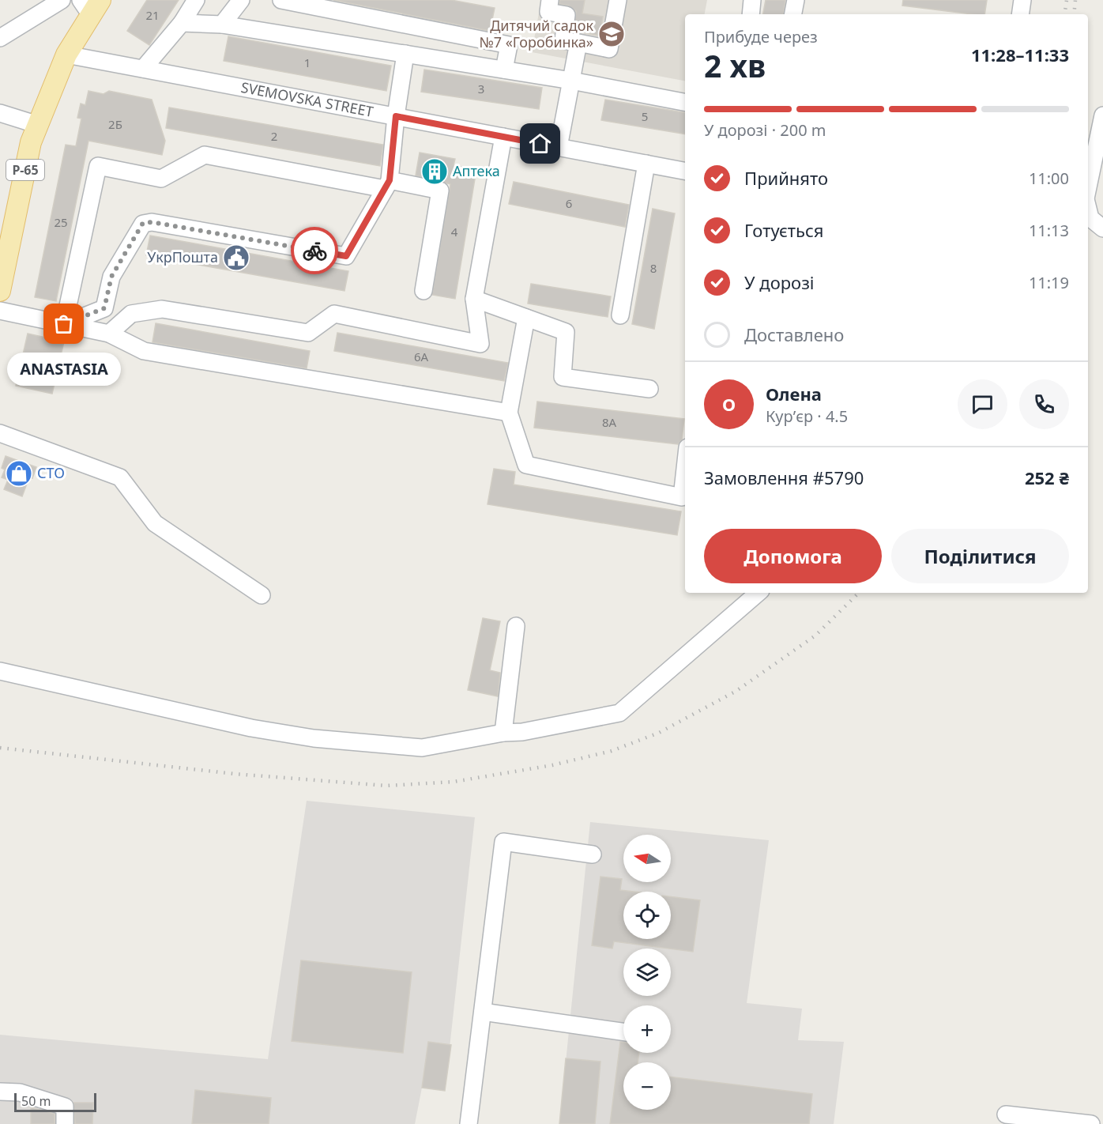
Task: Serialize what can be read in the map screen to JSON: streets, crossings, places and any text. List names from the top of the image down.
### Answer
{
  "streets": {
    "main road": ["Р-65"],
    "street": ["SVEMOVSKA STREET"]
  },
  "crossings": [
    ["SVEMOVSKA STREET", "Р-65"]
  ],
  "places": {
    "school or university": ["Дитячий садок №7 «Горобинка»"],
    "building": ["Аптека"],
    "public building": ["УкрПошта"],
    "other": ["ANASTASIA"],
    "shop": ["СТО"]
  },
  "house_numbers": [
    "21",
    "1",
    "3",
    "5",
    "2Б",
    "2",
    "6",
    "25",
    "4",
    "8",
    "6А",
    "8А"
  ],
  "scale_bar": "50 m",
  "north": "left",
  "page": {
    "heading": ["2 хв", "Прибуде через", "11:28–11:33"],
    "panel": [
      "Олена",
      "Кур’єр · 4.5",
      "Замовлення #5790",
      "252 ₴"
    ],
    "bar": "У дорозі · 200 m",
    "list": [
      ["Прийнято", "11:00"],
      ["Готується", "11:13"],
      ["У дорозі", "11:19"],
      "Доставлено"
    ],
    "bubble": "ANASTASIA",
    "round": "О",
    "buttons": ["Допомога", "Поділитися"],
    "map_buttons": ["+", "−"],
    "scale": "50 m"
  }
}
